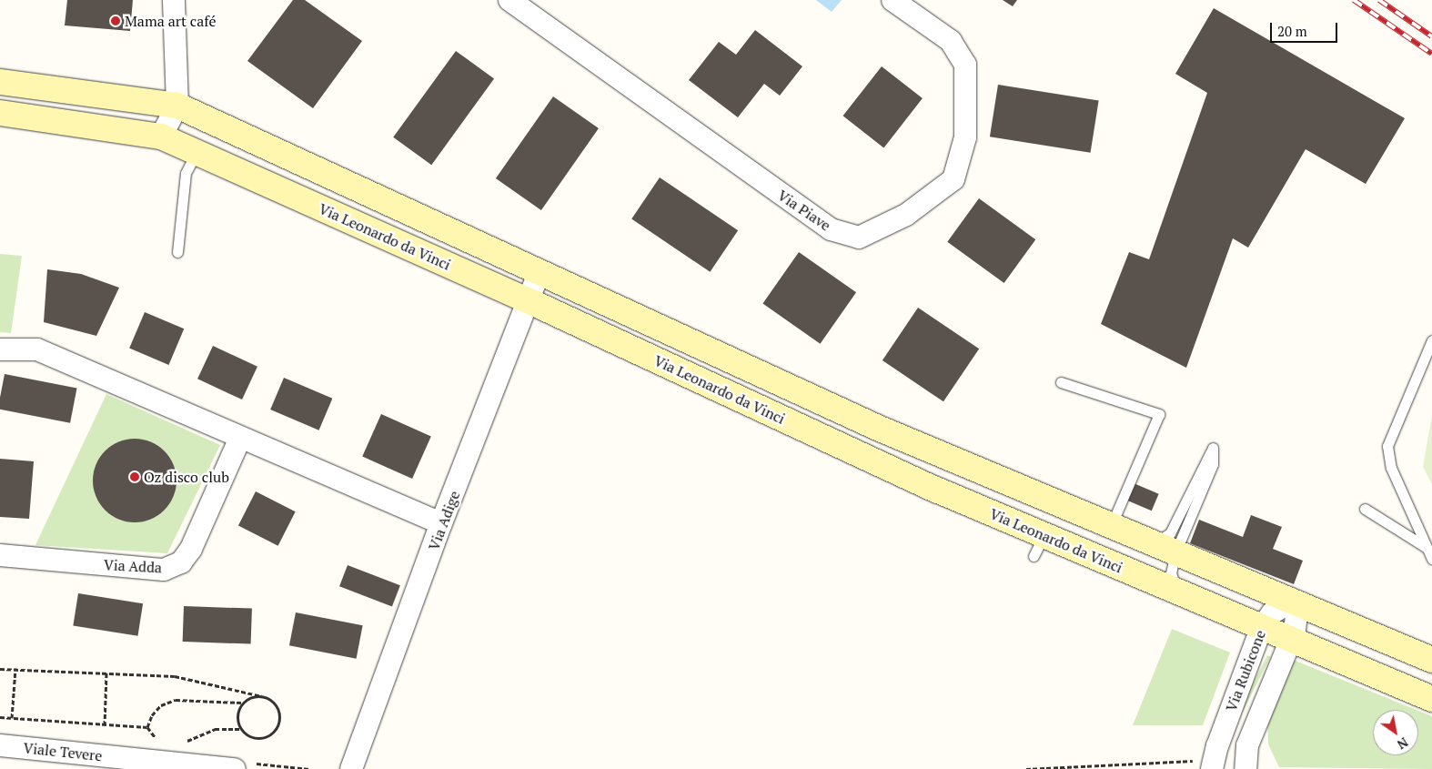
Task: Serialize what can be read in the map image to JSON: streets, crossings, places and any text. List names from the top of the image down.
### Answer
{
  "streets": {
    "street": [
      "Via Piave",
      "Via Leonardo da Vinci",
      "Via Adige",
      "Via Adda",
      "Via Rubicone",
      "Viale Tevere"
    ]
  },
  "crossings": [
    ["Via Leonardo da Vinci", "Via Adige"],
    ["Via Leonardo da Vinci", "Via Rubicone"]
  ],
  "places": ["Mama art café", "Oz disco club"],
  "scale_bar": "20 m",
  "north": "bottom right"
}
